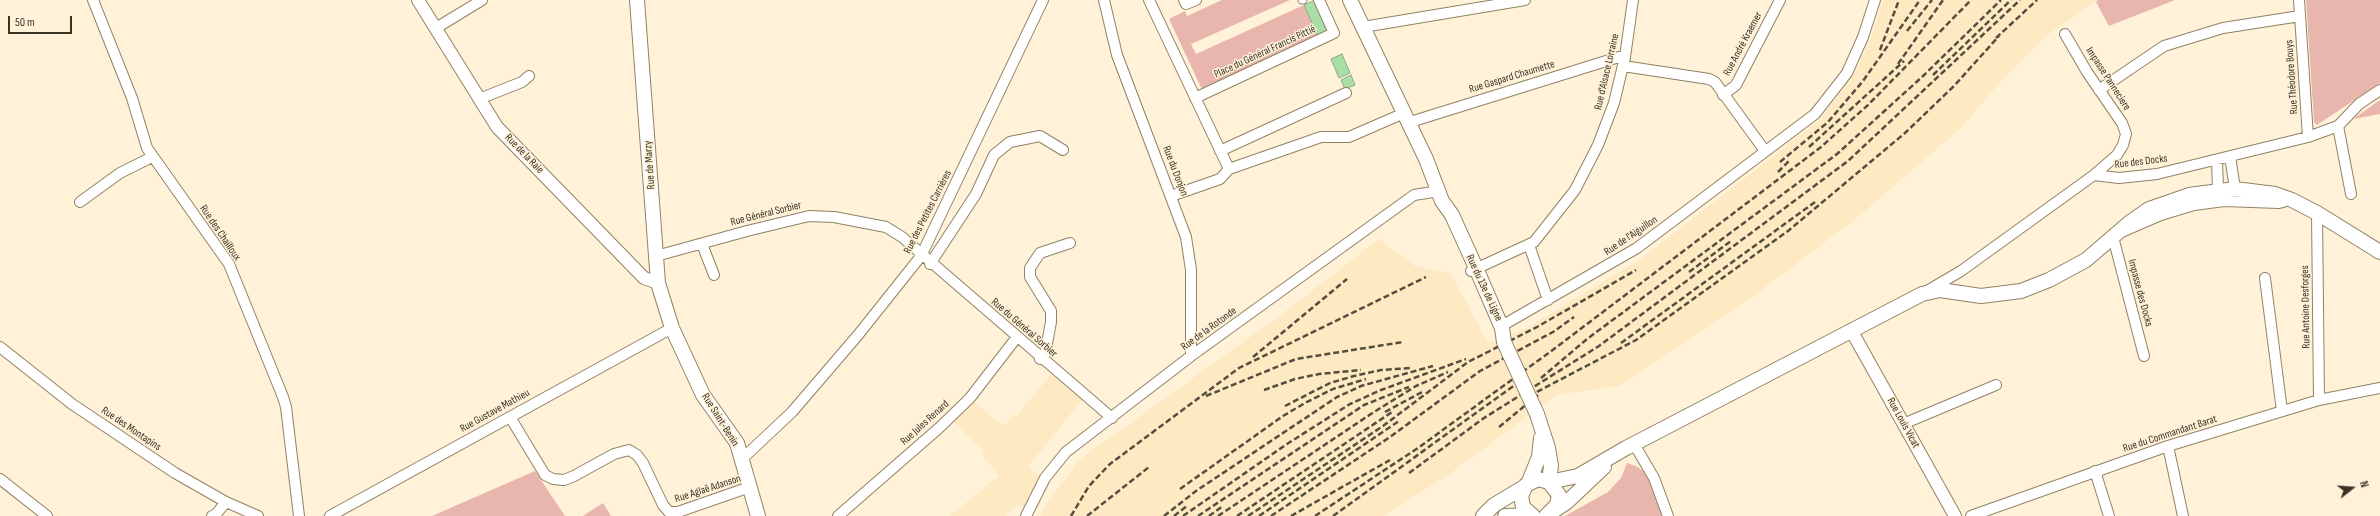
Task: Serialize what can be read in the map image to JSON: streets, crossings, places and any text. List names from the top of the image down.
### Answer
{
  "streets": {
    "main road": ["Rue de Marzy", "Rue du 13e de Ligne", "Rue Saint-Benin"],
    "street": [
      "Rue André Kraemer",
      "Place du Général Francis Pittié",
      "Rue d'Alsace Lorraine",
      "Rue Gaspard Chaumette",
      "Rue Théodore Bouys",
      "Impasse Panneciere",
      "Rue de la Raie",
      "Rue des Docks",
      "Rue du Donjon",
      "Rue des Petites Carrières",
      "Rue Général Sorbier",
      "Rue des Chailloux",
      "Rue de l'Aiguillon",
      "Impasse des Docks",
      "Rue Antoine Desforges",
      "Rue du Général Sorbier",
      "Rue de la Rotonde",
      "Rue Gustave Mathieu",
      "Rue Jules Renard",
      "Rue Louis Vicat",
      "Rue des Montapins",
      "Rue du Commandant Barat",
      "Rue Aglaë Adanson"
    ]
  },
  "crossings": [
    ["Rue d'Alsace Lorraine", "Rue Gaspard Chaumette"],
    ["Rue d'Alsace Lorraine", "Rue du 13e de Ligne"],
    ["Rue Gaspard Chaumette", "Rue du Donjon"],
    ["Rue Gaspard Chaumette", "Rue du 13e de Ligne"],
    ["Rue Théodore Bouys", "Rue des Docks"],
    ["Impasse Panneciere", "Rue des Docks"],
    ["Rue de la Raie", "Rue de Marzy"],
    ["Rue de Marzy", "Rue Général Sorbier"],
    ["Rue de Marzy", "Rue Gustave Mathieu"],
    ["Rue de Marzy", "Rue Saint-Benin"],
    ["Rue du Donjon", "Rue de la Rotonde"],
    ["Rue des Petites Carrières", "Rue Général Sorbier"],
    ["Rue des Petites Carrières", "Rue du Général Sorbier"],
    ["Rue des Petites Carrières", "Rue Saint-Benin"],
    ["Rue Général Sorbier", "Rue du Général Sorbier"],
    ["Rue de l'Aiguillon", "Rue du 13e de Ligne"],
    ["Rue du 13e de Ligne", "Rue de la Rotonde"],
    ["Rue Antoine Desforges", "Rue du Commandant Barat"],
    ["Rue du Général Sorbier", "Rue de la Rotonde"],
    ["Rue du Général Sorbier", "Rue Jules Renard"],
    ["Rue Gustave Mathieu", "Rue Saint-Benin"],
    ["Rue Gustave Mathieu", "Rue Aglaë Adanson"],
    ["Rue Saint-Benin", "Rue Aglaë Adanson"]
  ],
  "scale_bar": "50 m",
  "north": "right"
}
